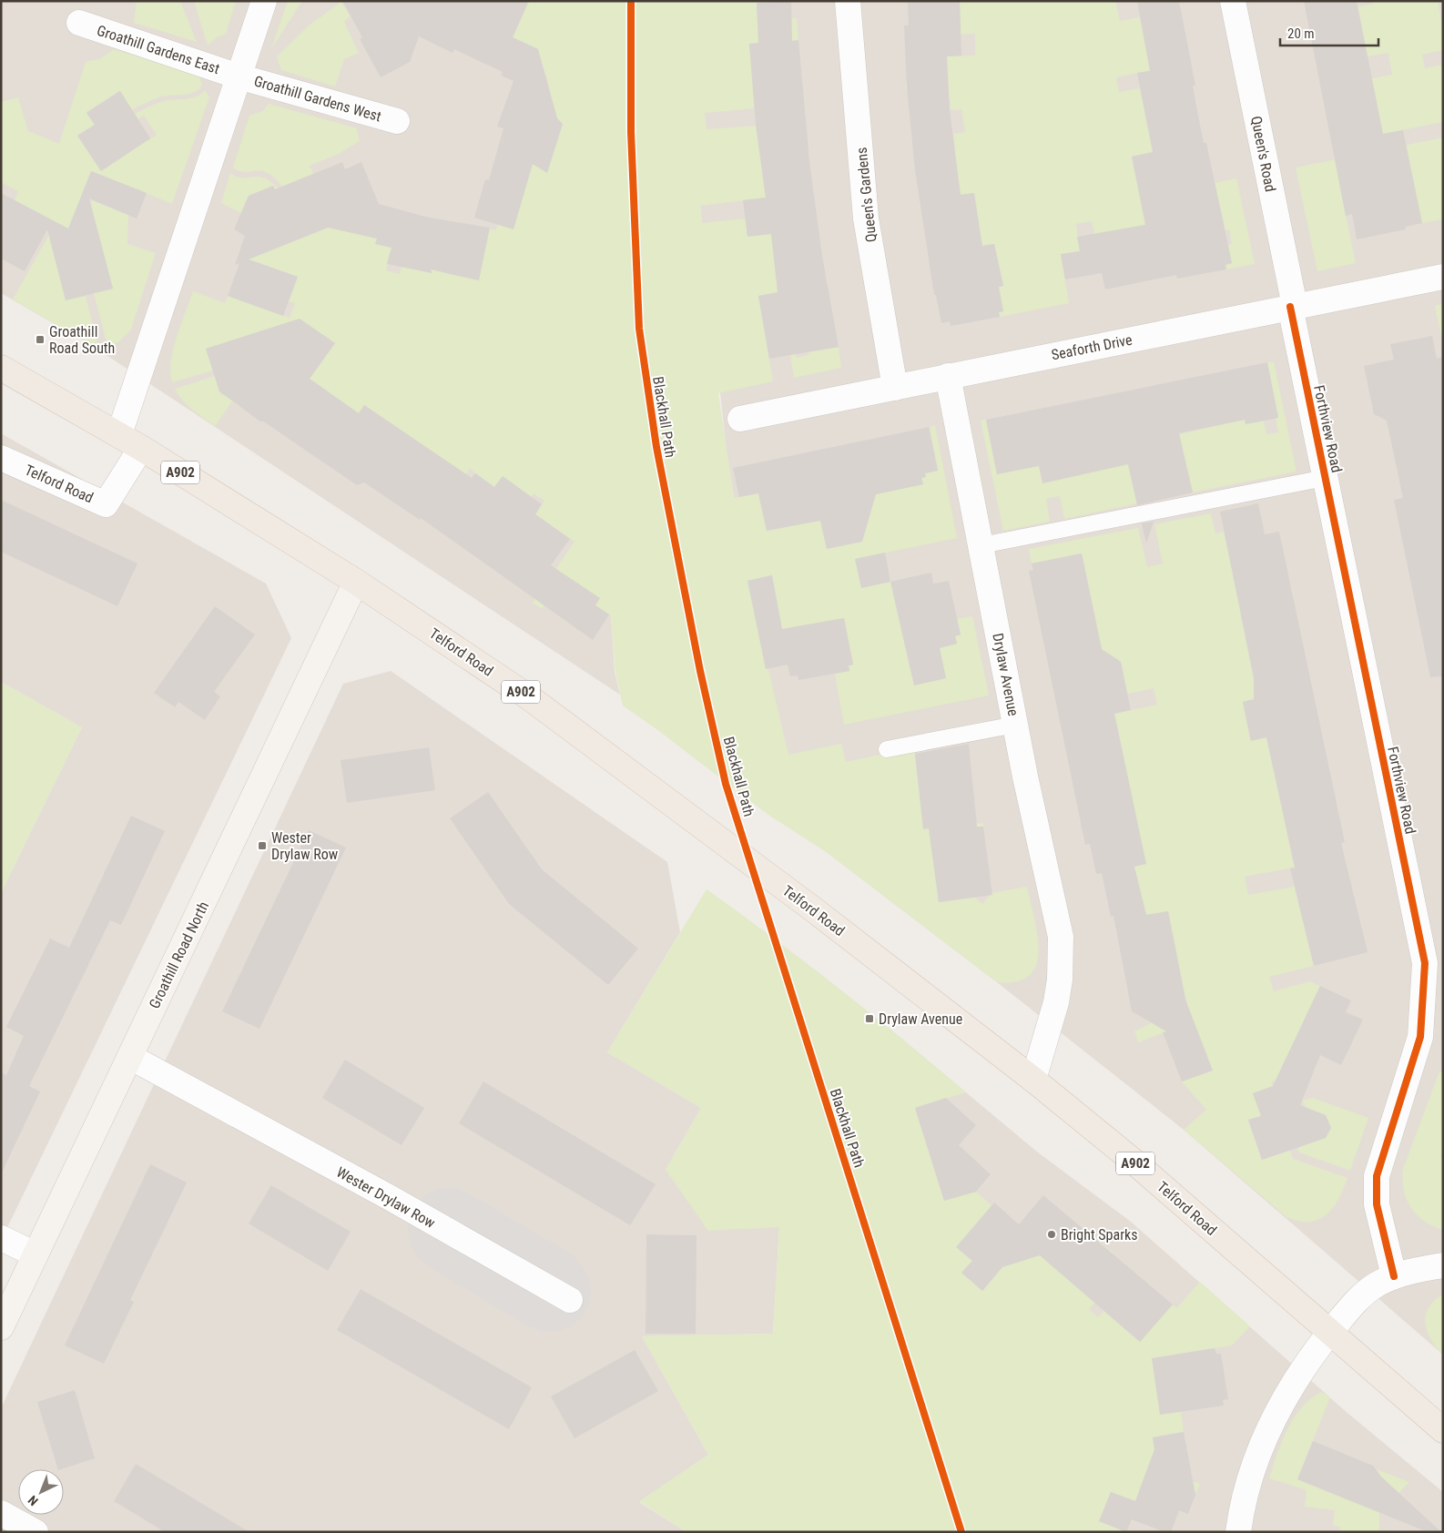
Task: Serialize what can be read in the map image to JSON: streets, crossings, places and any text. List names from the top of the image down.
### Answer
{
  "streets": {
    "main road": ["A902", "Telford Road"],
    "street": [
      "Groathill Gardens East",
      "Groathill Gardens West",
      "Queen's Road",
      "Queen's Gardens",
      "Seaforth Drive",
      "Forthview Road",
      "Drylaw Avenue",
      "Groathill Road North",
      "Wester Drylaw Row"
    ],
    "cycle path": ["Blackhall Path"]
  },
  "crossings": [
    ["Groathill Gardens East", "Groathill Gardens West"],
    ["Queen's Road", "Seaforth Drive"],
    ["Queen's Road", "Forthview Road"],
    ["Queen's Gardens", "Seaforth Drive"],
    ["Seaforth Drive", "Forthview Road"],
    ["Seaforth Drive", "Drylaw Avenue"],
    ["Telford Road", "Drylaw Avenue"],
    ["Telford Road", "Groathill Road North"],
    ["Groathill Road North", "Wester Drylaw Row"]
  ],
  "places": {
    "transit": ["Groathill Road South", "Wester Drylaw Row", "Drylaw Avenue"],
    "other": ["Bright Sparks"]
  },
  "scale_bar": "20 m",
  "north": "bottom left"
}
